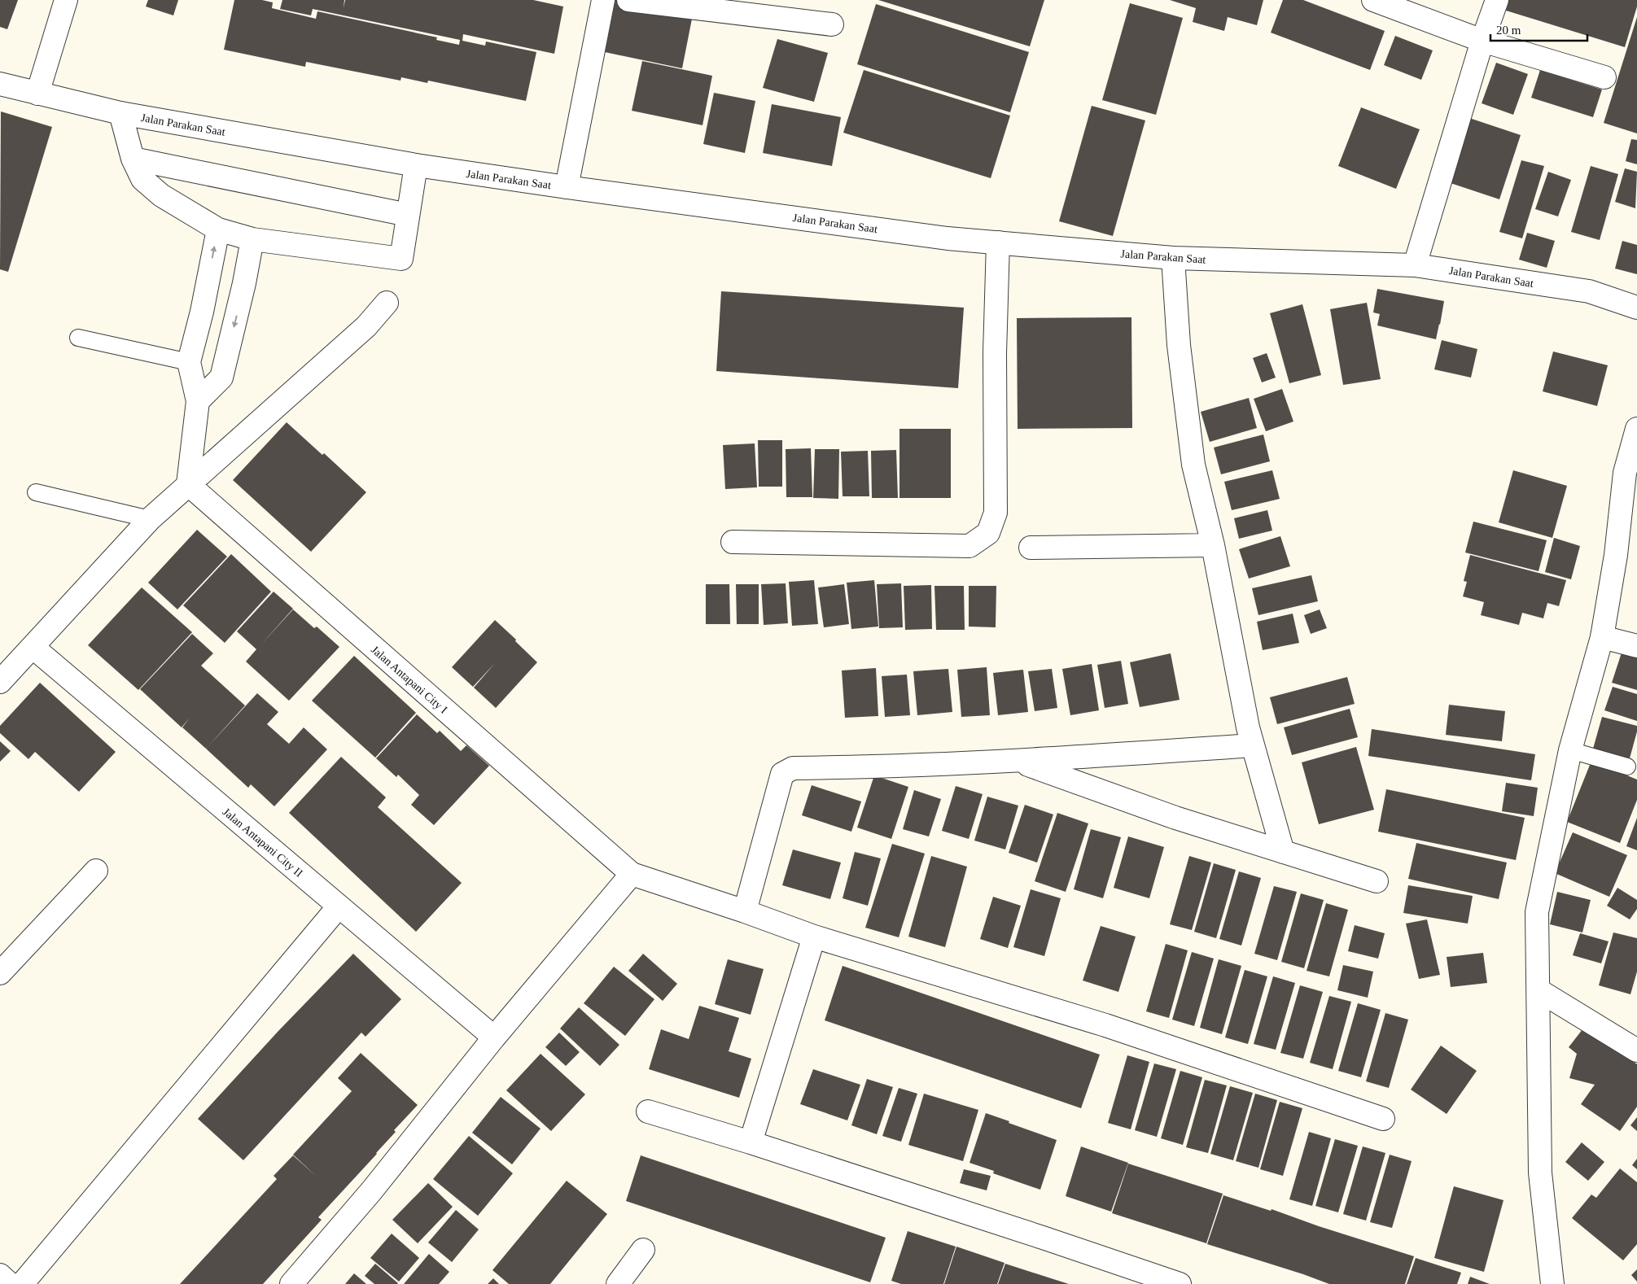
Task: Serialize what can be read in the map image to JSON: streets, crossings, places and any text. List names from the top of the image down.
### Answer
{
  "streets": {
    "street": ["Jalan Parakan Saat", "Jalan Antapani City I", "Jalan Antapani City II"]
  },
  "scale_bar": "20 m"
}
